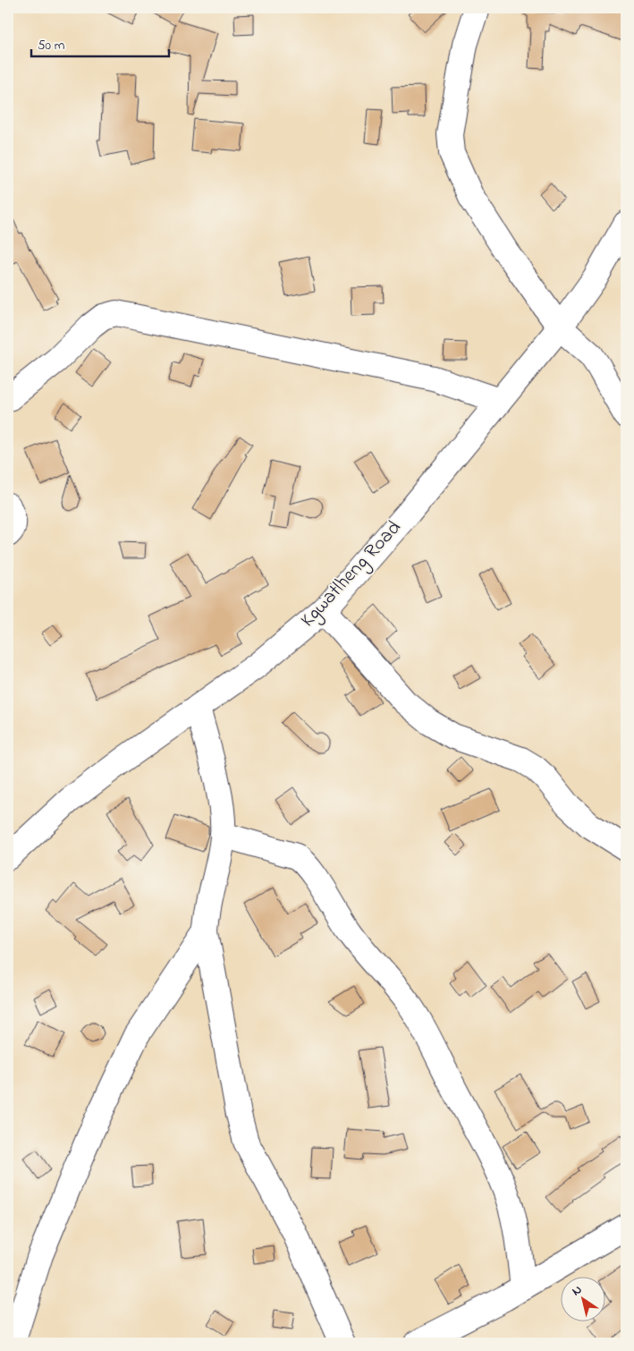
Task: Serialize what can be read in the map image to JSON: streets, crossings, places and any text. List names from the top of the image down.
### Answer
{
  "streets": {
    "street": ["Kgwatlheng Road"]
  },
  "scale_bar": "50 m",
  "north": "top left"
}
